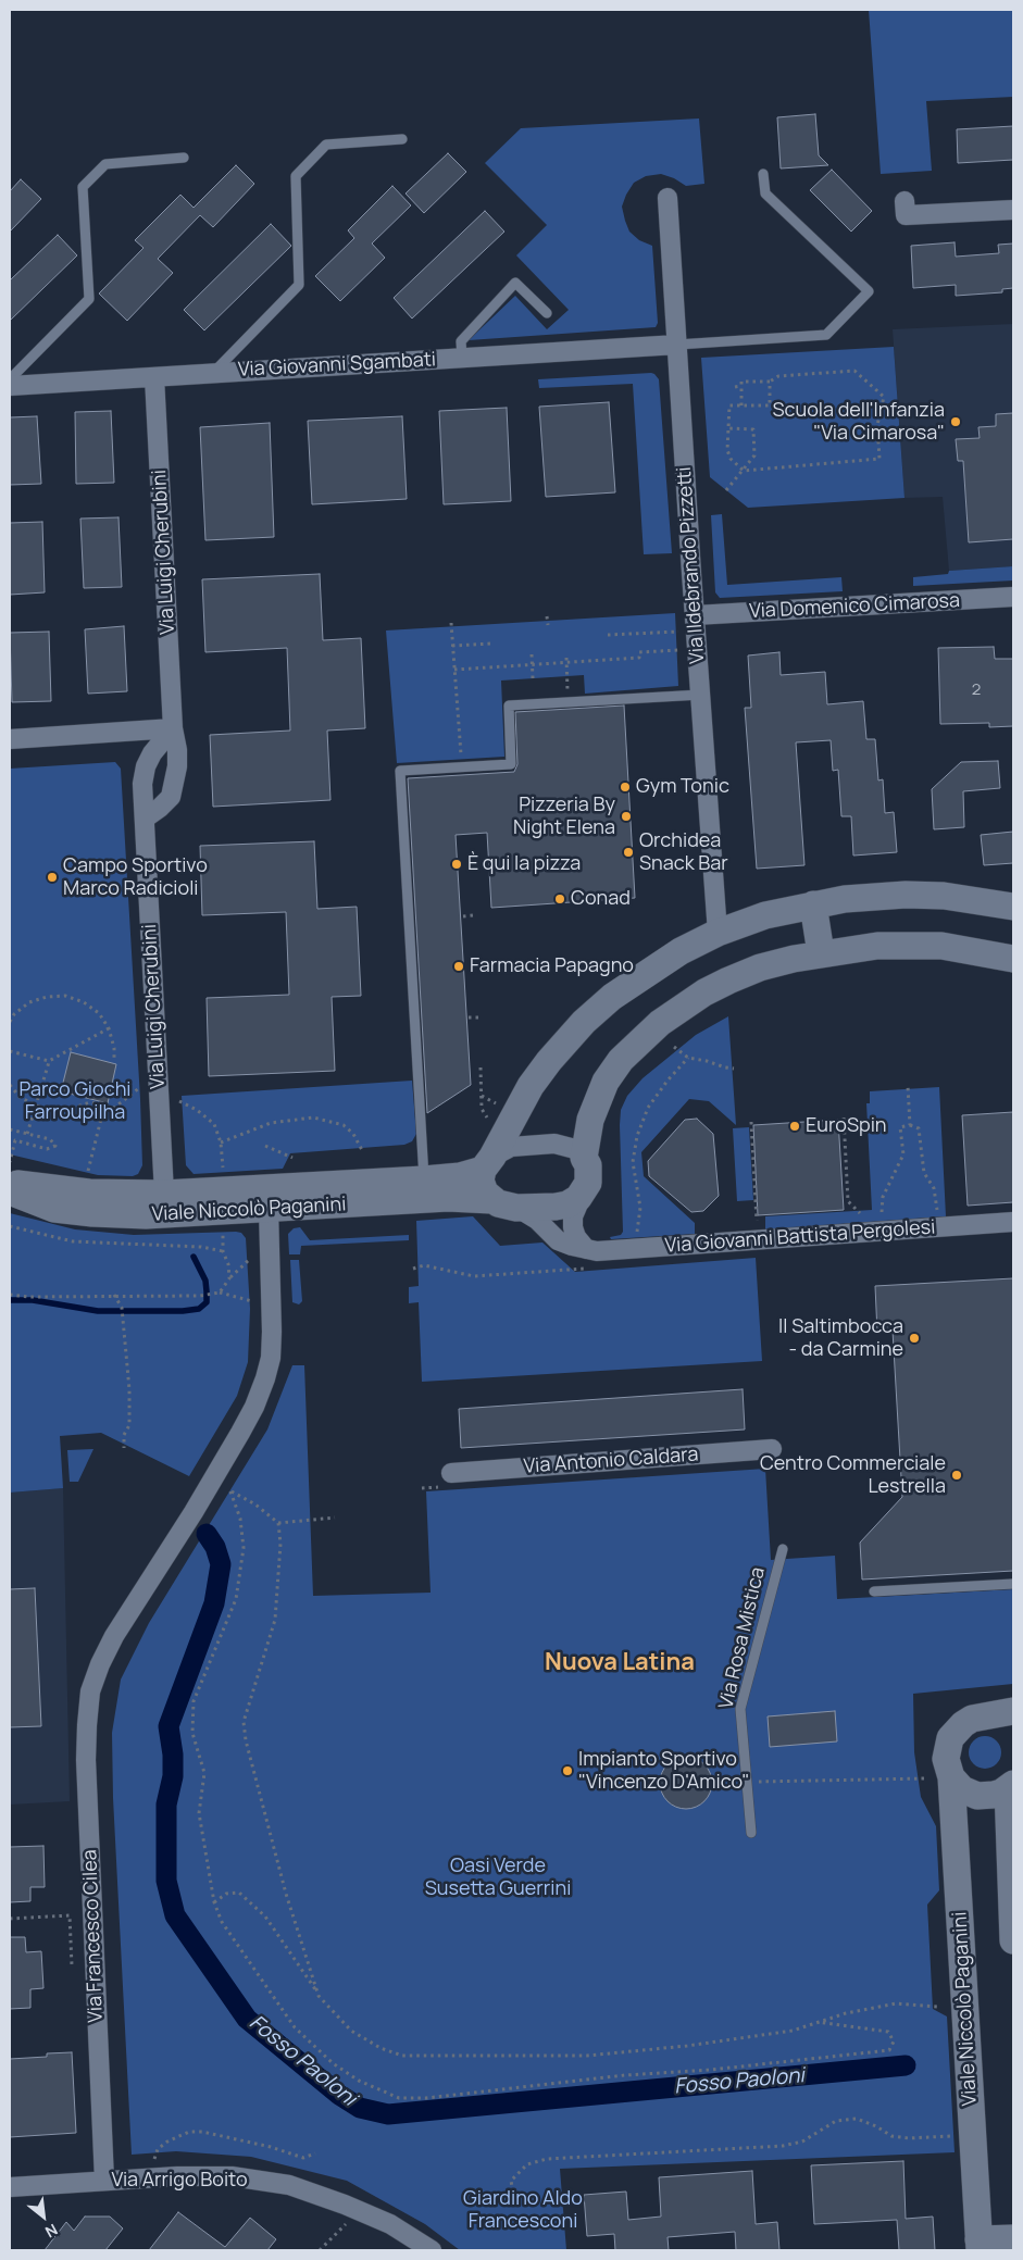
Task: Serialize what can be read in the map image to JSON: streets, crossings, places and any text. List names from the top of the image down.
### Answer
{
  "streets": {
    "street": [
      "Via Giovanni Sgambati",
      "Via Luigi Cherubini",
      "Via Ildebrando Pizzetti",
      "Via Domenico Cimarosa",
      "Viale Niccolò Paganini",
      "Via Giovanni Battista Pergolesi",
      "Via Antonio Caldara",
      "Via Francesco Cilea",
      "Via Arrigo Boito"
    ],
    "lane": ["Via Rosa Mistica"]
  },
  "crossings": [
    ["Via Giovanni Sgambati", "Via Luigi Cherubini"],
    ["Via Giovanni Sgambati", "Via Ildebrando Pizzetti"],
    ["Via Luigi Cherubini", "Viale Niccolò Paganini"],
    ["Via Ildebrando Pizzetti", "Via Domenico Cimarosa"],
    ["Viale Niccolò Paganini", "Via Giovanni Battista Pergolesi"],
    ["Viale Niccolò Paganini", "Via Francesco Cilea"],
    ["Via Francesco Cilea", "Via Arrigo Boito"]
  ],
  "districts": ["Nuova Latina"],
  "water": ["Fosso Paoloni"],
  "parks": ["Parco Giochi Farroupilha", "Oasi Verde Susetta Guerrini", "Giardino Aldo Francesconi"],
  "places": [
    "Scuola dell'Infanzia \"Via Cimarosa\"",
    "Gym Tonic",
    "Pizzeria By Night Elena",
    "Orchidea Snack Bar",
    "È qui la pizza",
    "Campo Sportivo Marco Radicioli",
    "Conad",
    "Farmacia Papagno",
    "EuroSpin",
    "Il Saltimbocca - da Carmine",
    "Centro Commerciale Lestrella",
    "Impianto Sportivo \"Vincenzo D'Amico\""
  ],
  "house_numbers": ["2"],
  "north": "bottom right"
}
